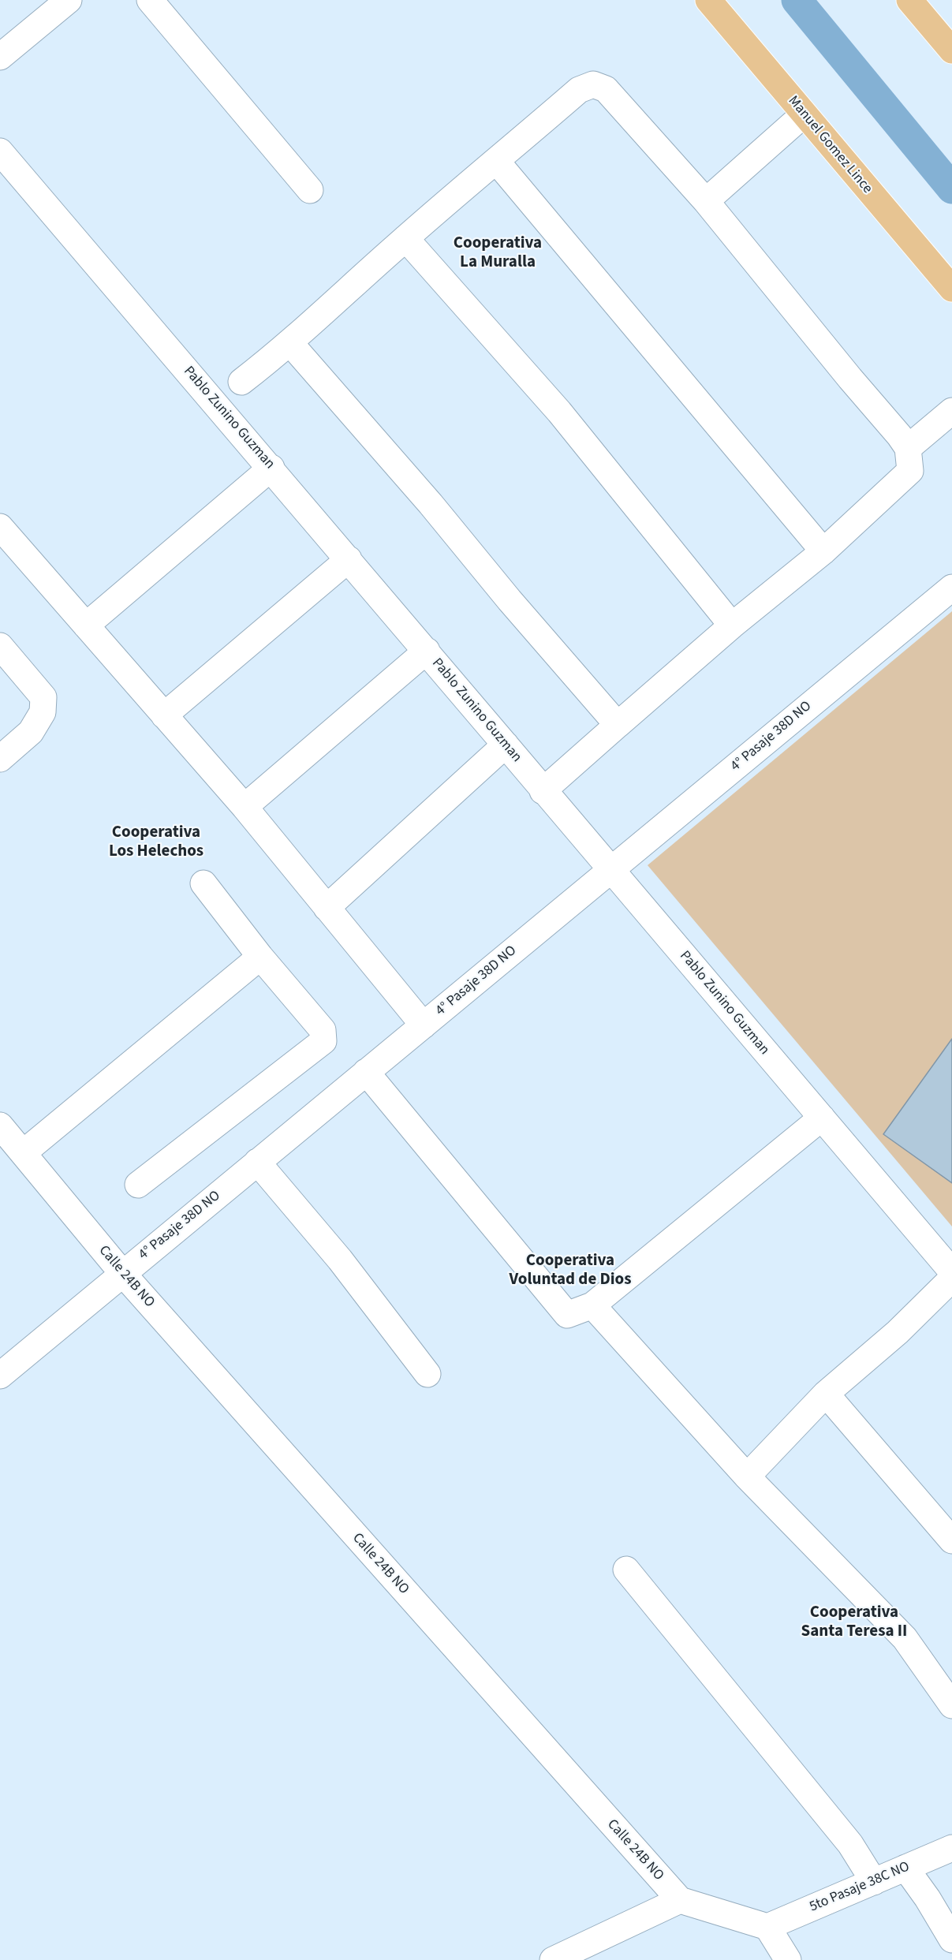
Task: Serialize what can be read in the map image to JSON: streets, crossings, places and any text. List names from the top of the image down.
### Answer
{
  "streets": {
    "main road": ["Manuel Gomez Lince"],
    "street": [
      "Pablo Zunino Guzman",
      "4° Pasaje 38D NO",
      "Calle 24B NO",
      "5to Pasaje 38C NO"
    ]
  },
  "crossings": [
    ["Pablo Zunino Guzman", "4° Pasaje 38D NO"],
    ["4° Pasaje 38D NO", "Calle 24B NO"]
  ],
  "districts": [
    "Cooperativa La Muralla",
    "Cooperativa Los Helechos",
    "Cooperativa Voluntad de Dios",
    "Cooperativa Santa Teresa II"
  ]
}
